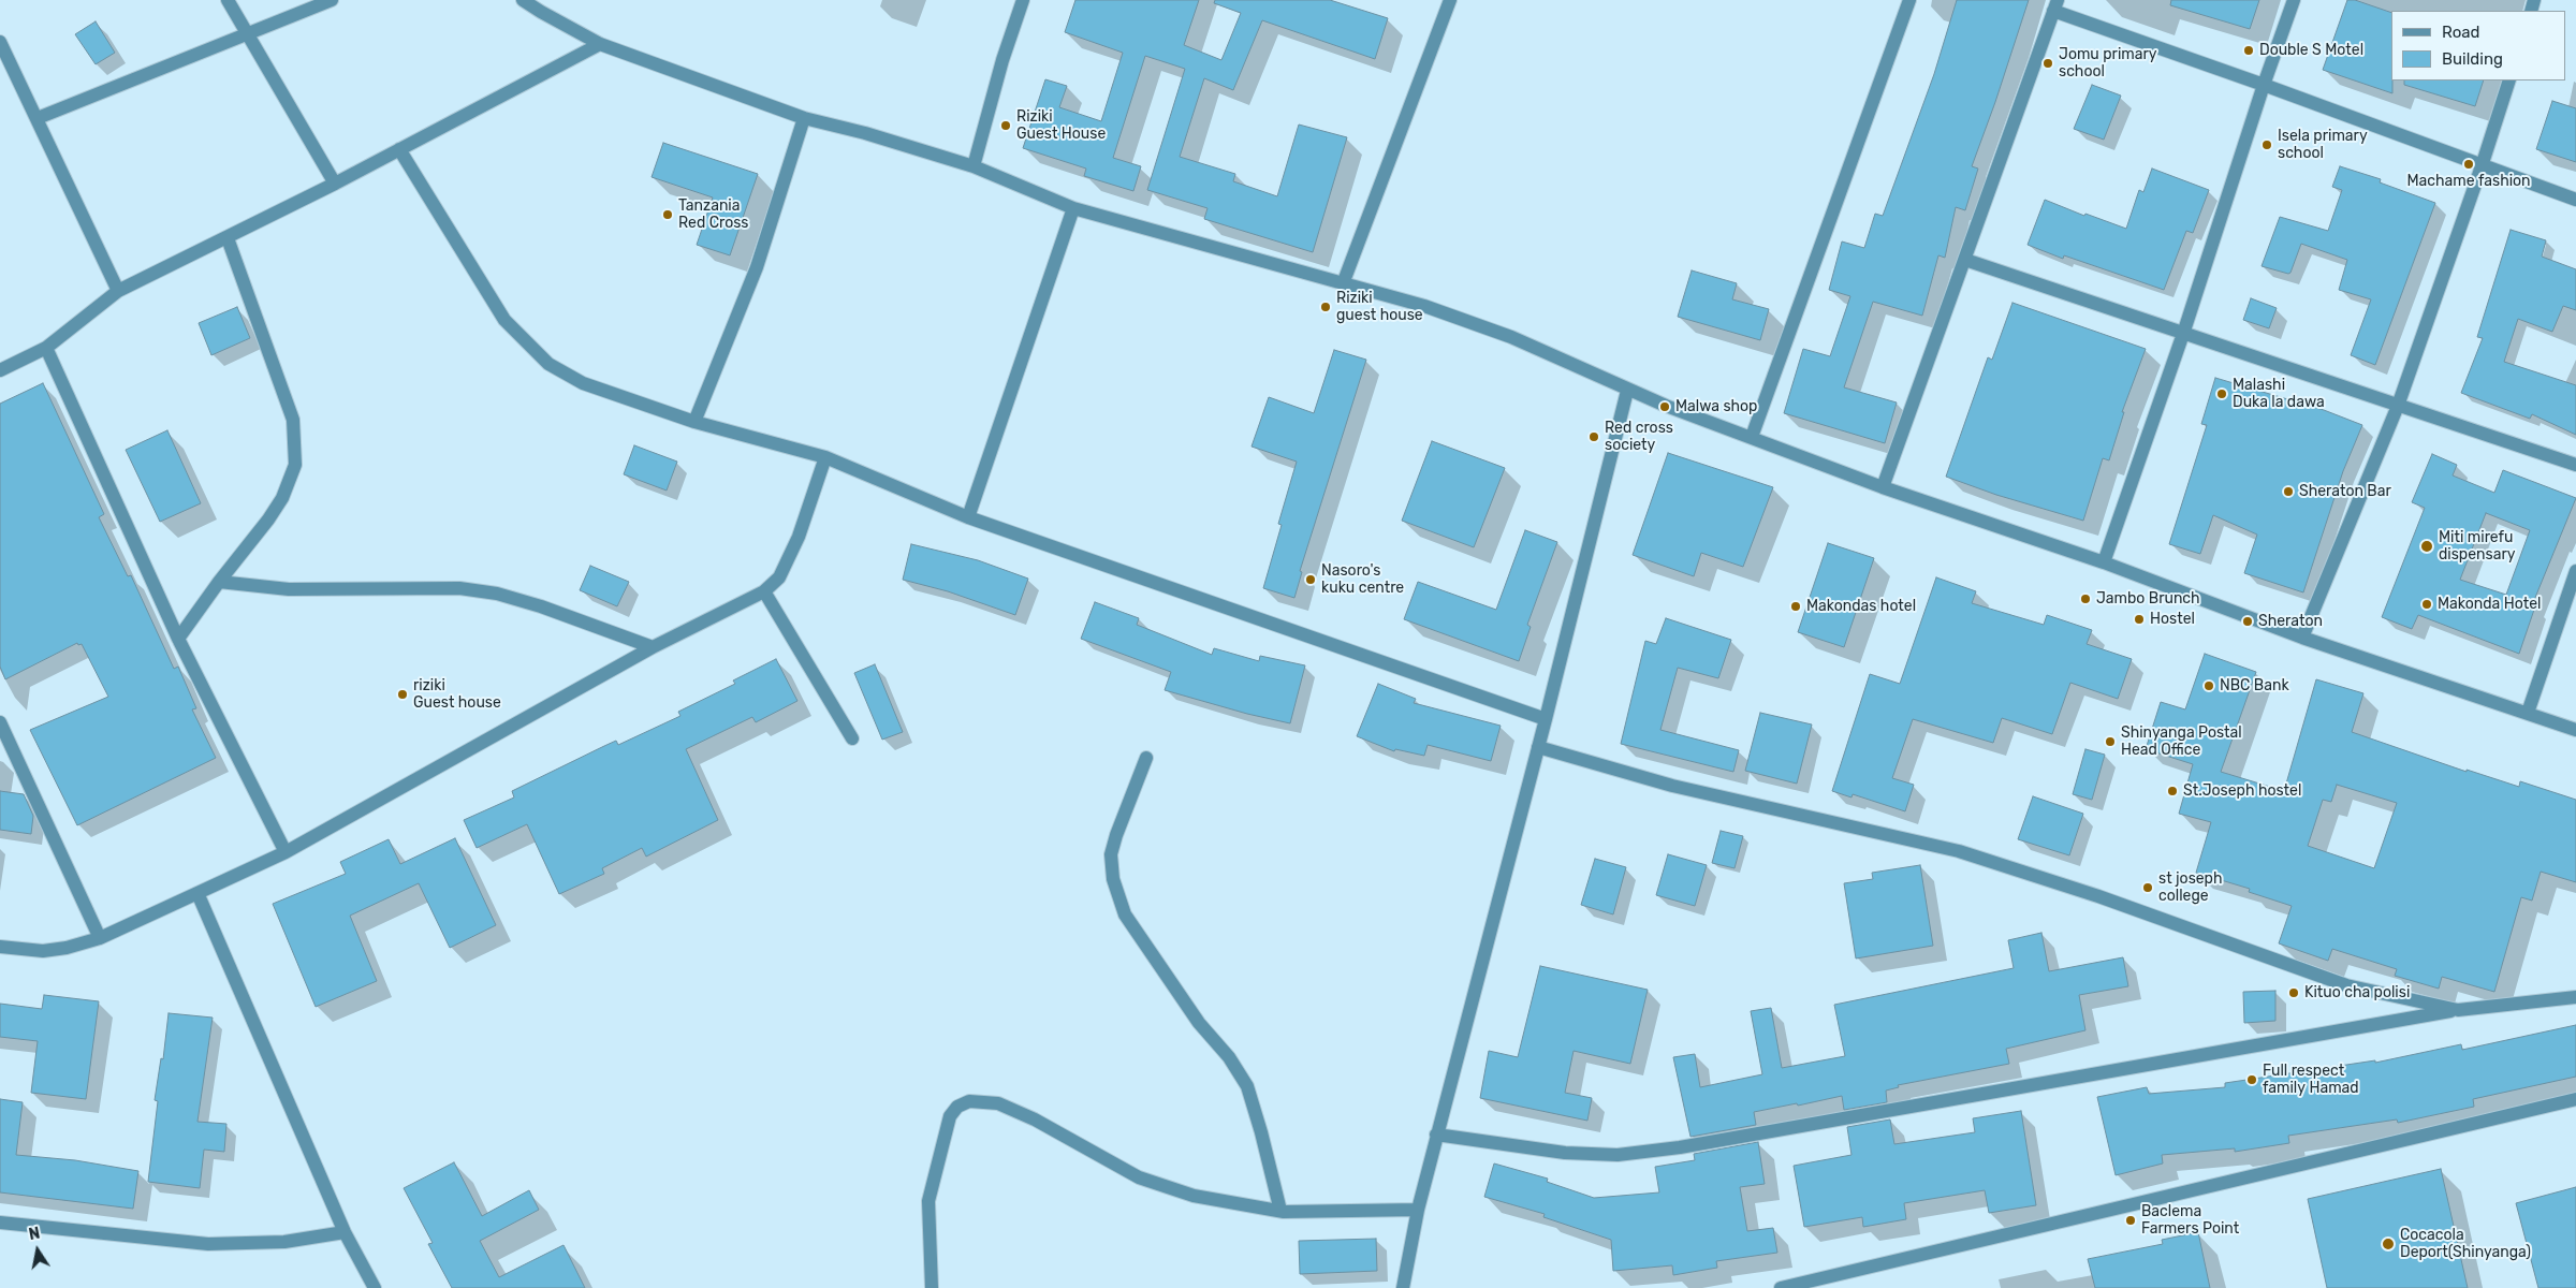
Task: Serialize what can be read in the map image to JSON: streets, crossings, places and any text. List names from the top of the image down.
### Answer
{
  "places": [
    "Double S Motel",
    "Jomu primary school",
    "Riziki Guest House",
    "Isela primary school",
    "Machame fashion",
    "Tanzania Red Cross",
    "Riziki guest house",
    "Malashi Duka la dawa",
    "Malwa shop",
    "Red cross society",
    "Sheraton Bar",
    "Miti mirefu dispensary",
    "Nasoro's kuku centre",
    "Jambo Brunch",
    "Makonda Hotel",
    "Makondas hotel",
    "Hostel",
    "Sheraton",
    "NBC Bank",
    "riziki Guest house",
    "Shinyanga Postal Head Office",
    "St.Joseph hostel",
    "st joseph college",
    "Kituo cha polisi",
    "Full respect family Hamad",
    "Baclema Farmers Point",
    "Cocacola Deport(Shinyanga)"
  ],
  "legend": ["Road", "Building"],
  "north": "top"
}
